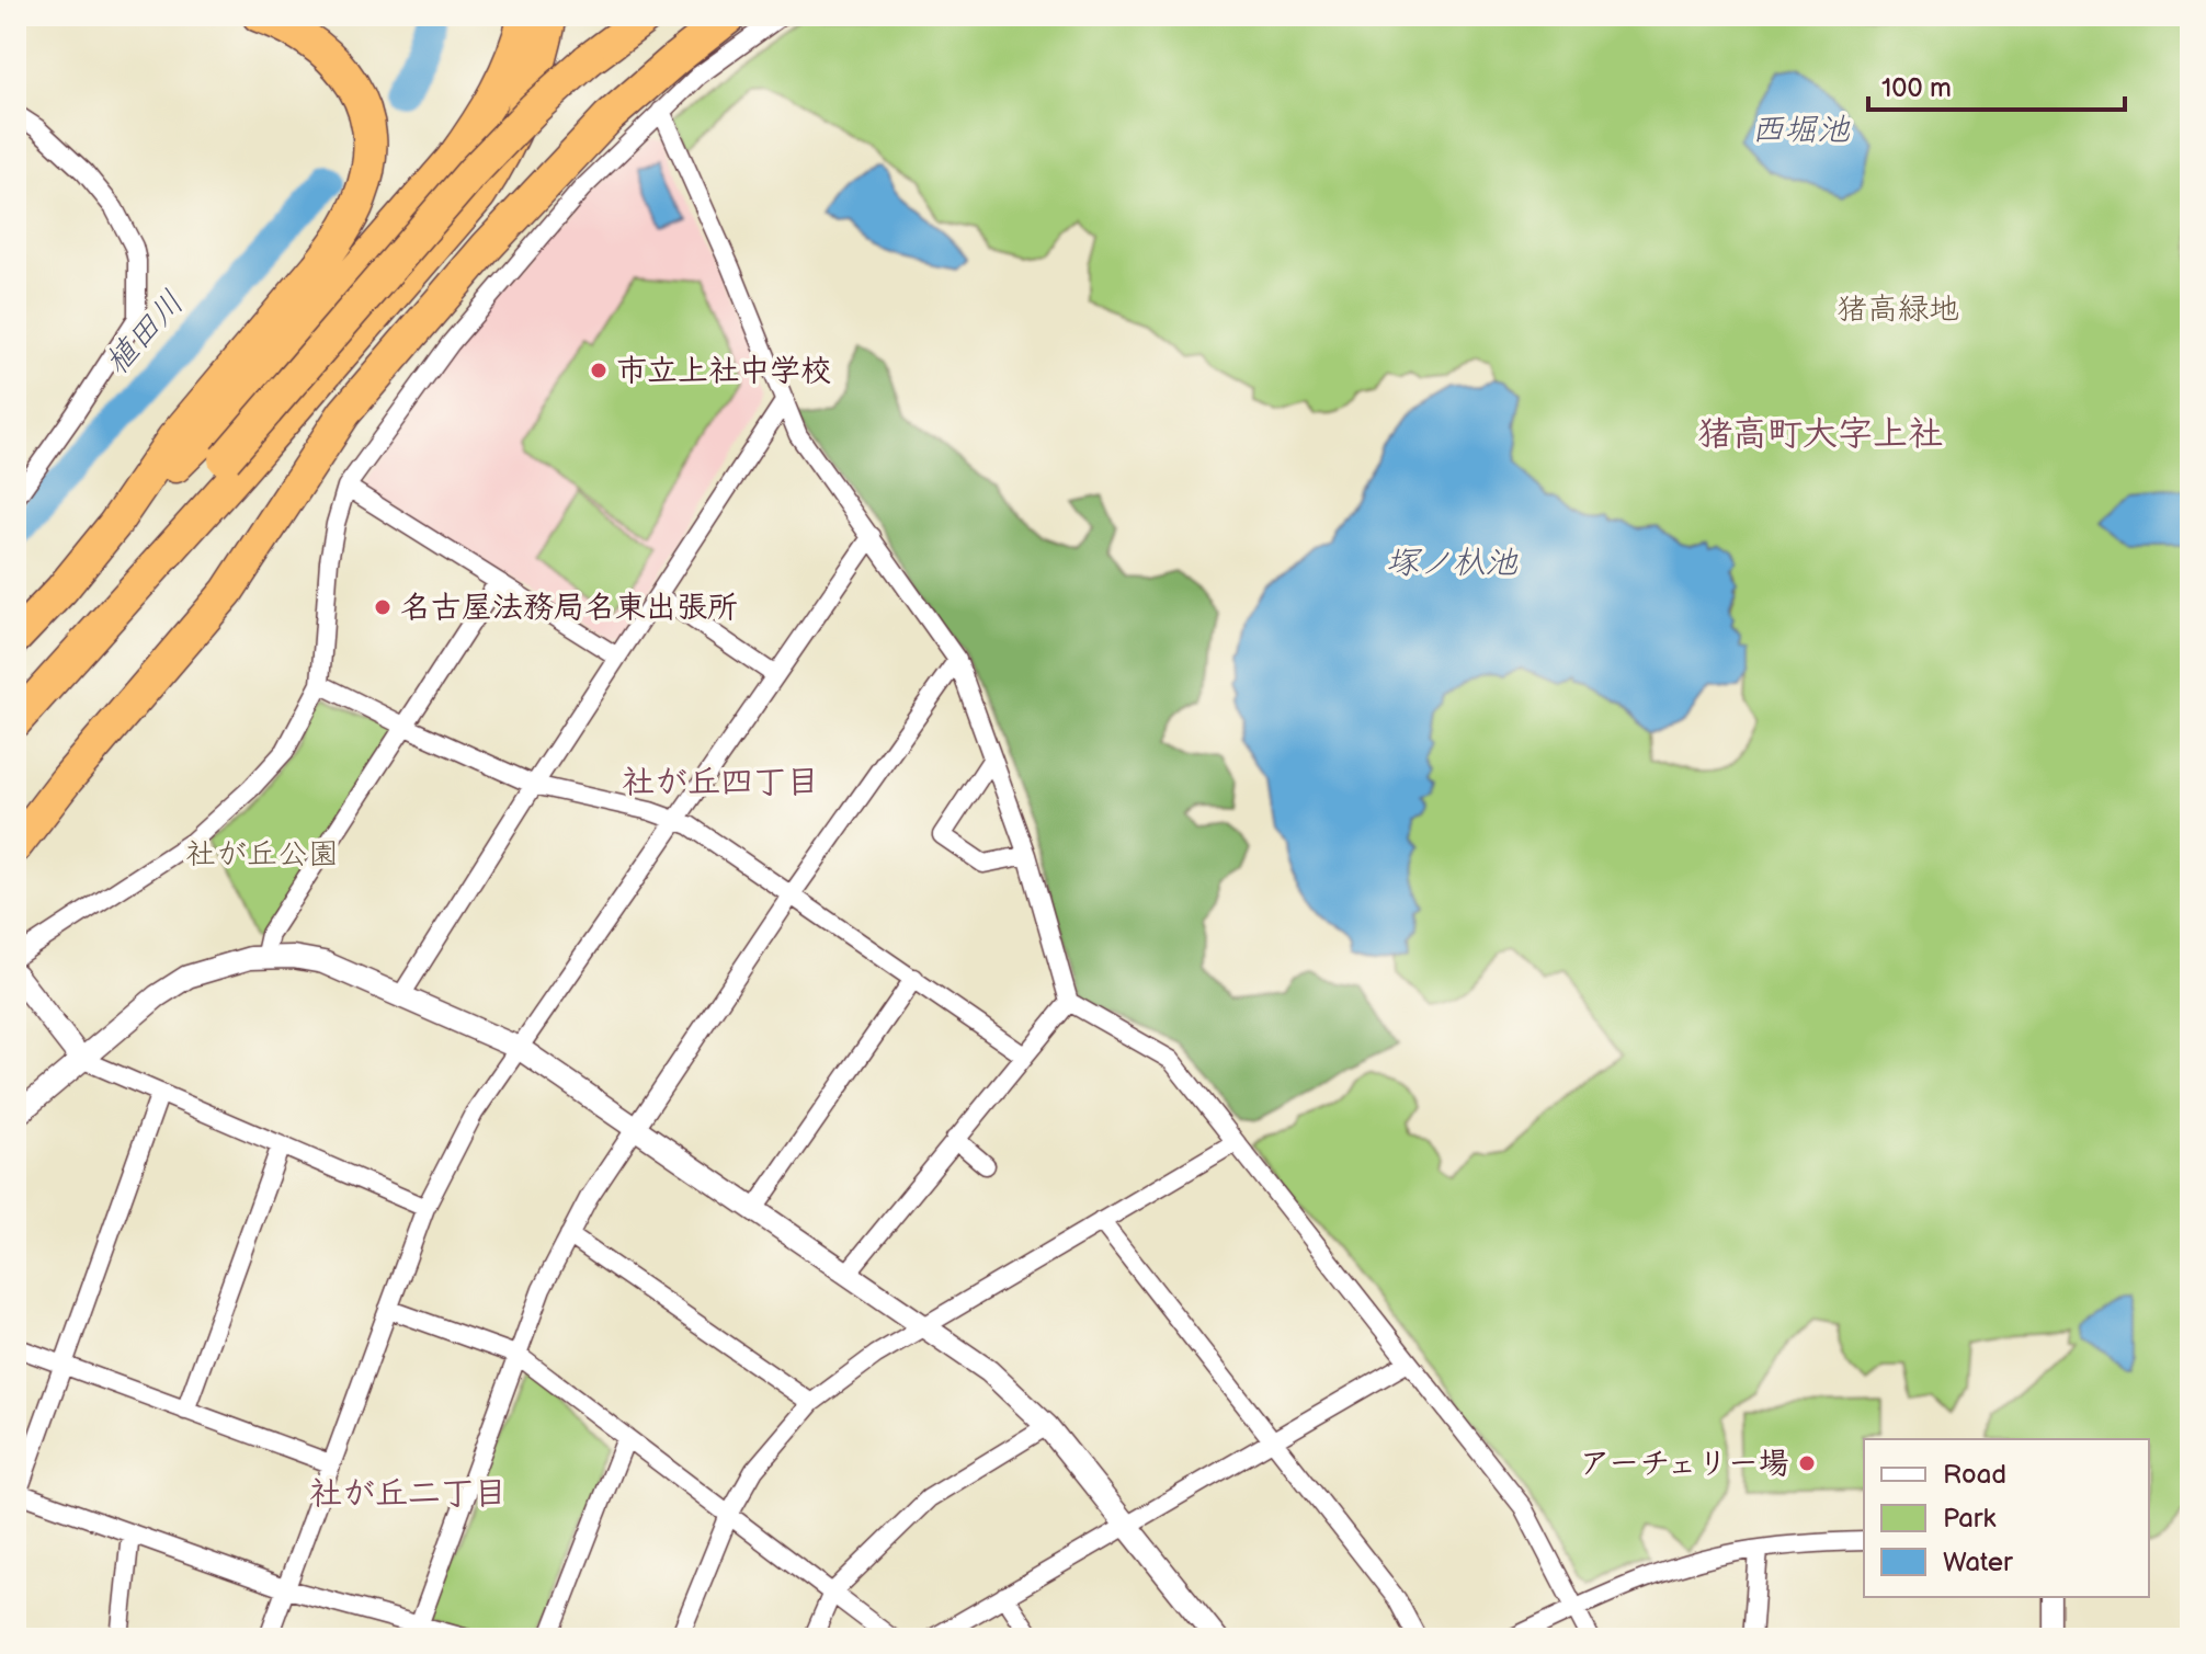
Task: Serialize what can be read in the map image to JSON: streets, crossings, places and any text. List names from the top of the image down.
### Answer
{
  "districts": ["猪高町大字上社", "社が丘四丁目", "社が丘二丁目"],
  "water": ["西堀池", "植田川", "塚ノ杁池"],
  "parks": ["猪高緑地", "社が丘公園"],
  "places": ["市立上社中学校", "名古屋法務局名東出張所", "アーチェリー場"],
  "legend": ["Road", "Park", "Water"],
  "scale_bar": "100 m"
}
